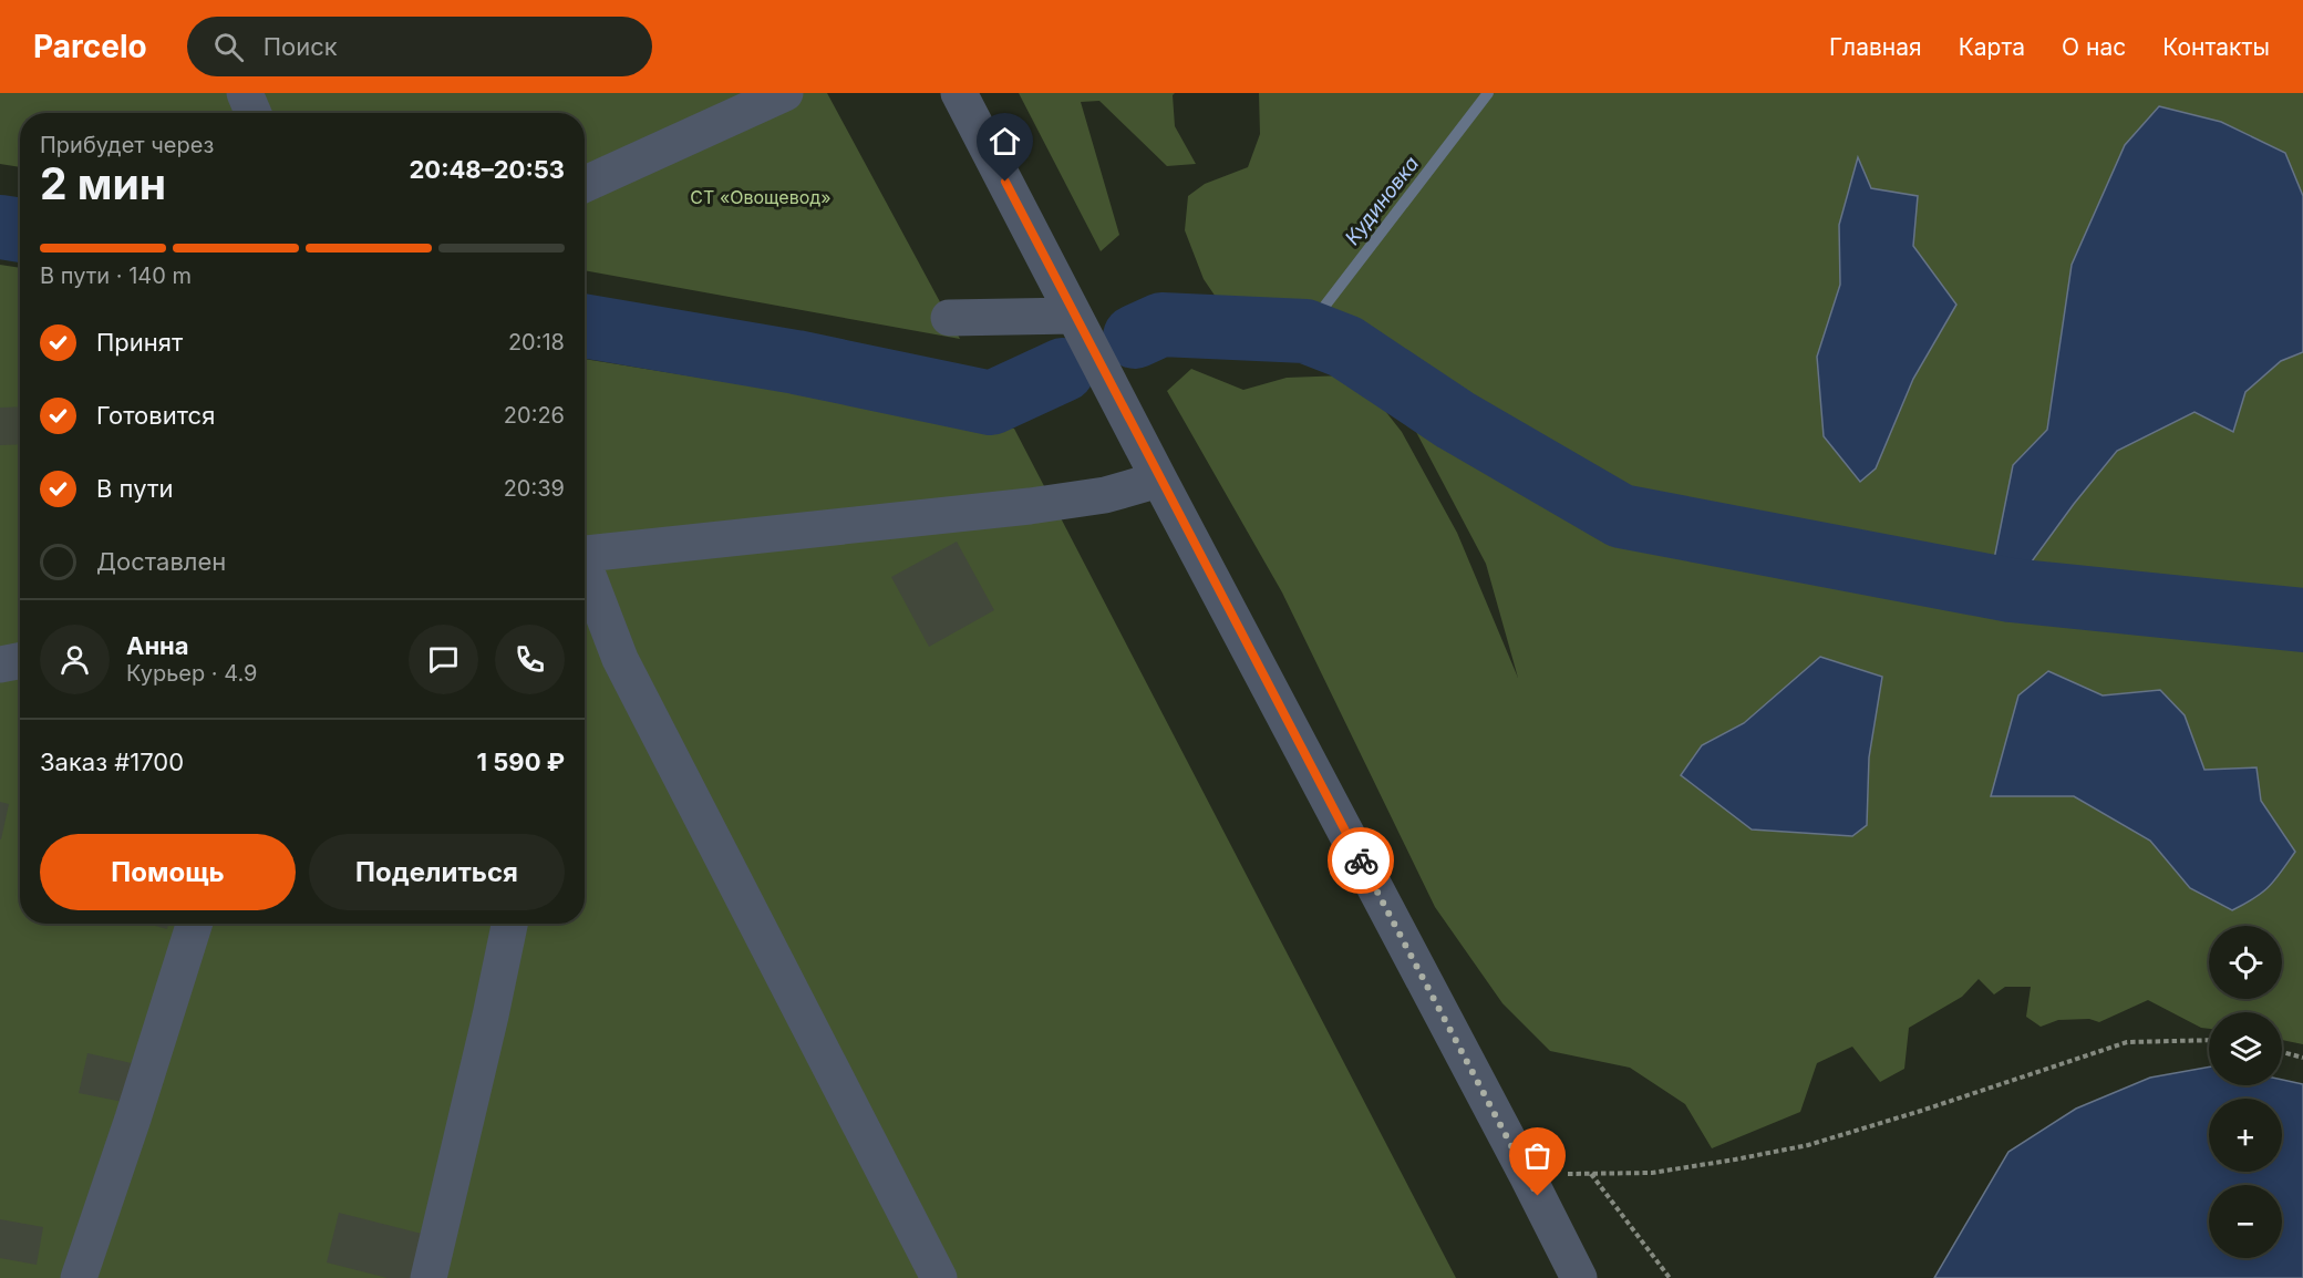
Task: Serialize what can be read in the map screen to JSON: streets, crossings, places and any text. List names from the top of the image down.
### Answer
{
  "water": ["Кудиновка"],
  "parks": ["СТ «Овощевод»"],
  "page": {
    "header": "Parcelo",
    "search": "Поиск",
    "nav": [
      "Главная",
      "Карта",
      "О нас",
      "Контакты"
    ],
    "heading": ["2 мин", "Прибудет через", "20:48–20:53"],
    "panel": [
      "Анна",
      "Курьер · 4.9",
      "Заказ #1700",
      "1 590 ₽"
    ],
    "bar": "В пути · 140 m",
    "list": [
      ["Принят", "20:18"],
      ["Готовится", "20:26"],
      ["В пути", "20:39"],
      "Доставлен"
    ],
    "buttons": ["Помощь", "Поделиться"],
    "map_buttons": ["+", "−"]
  }
}
